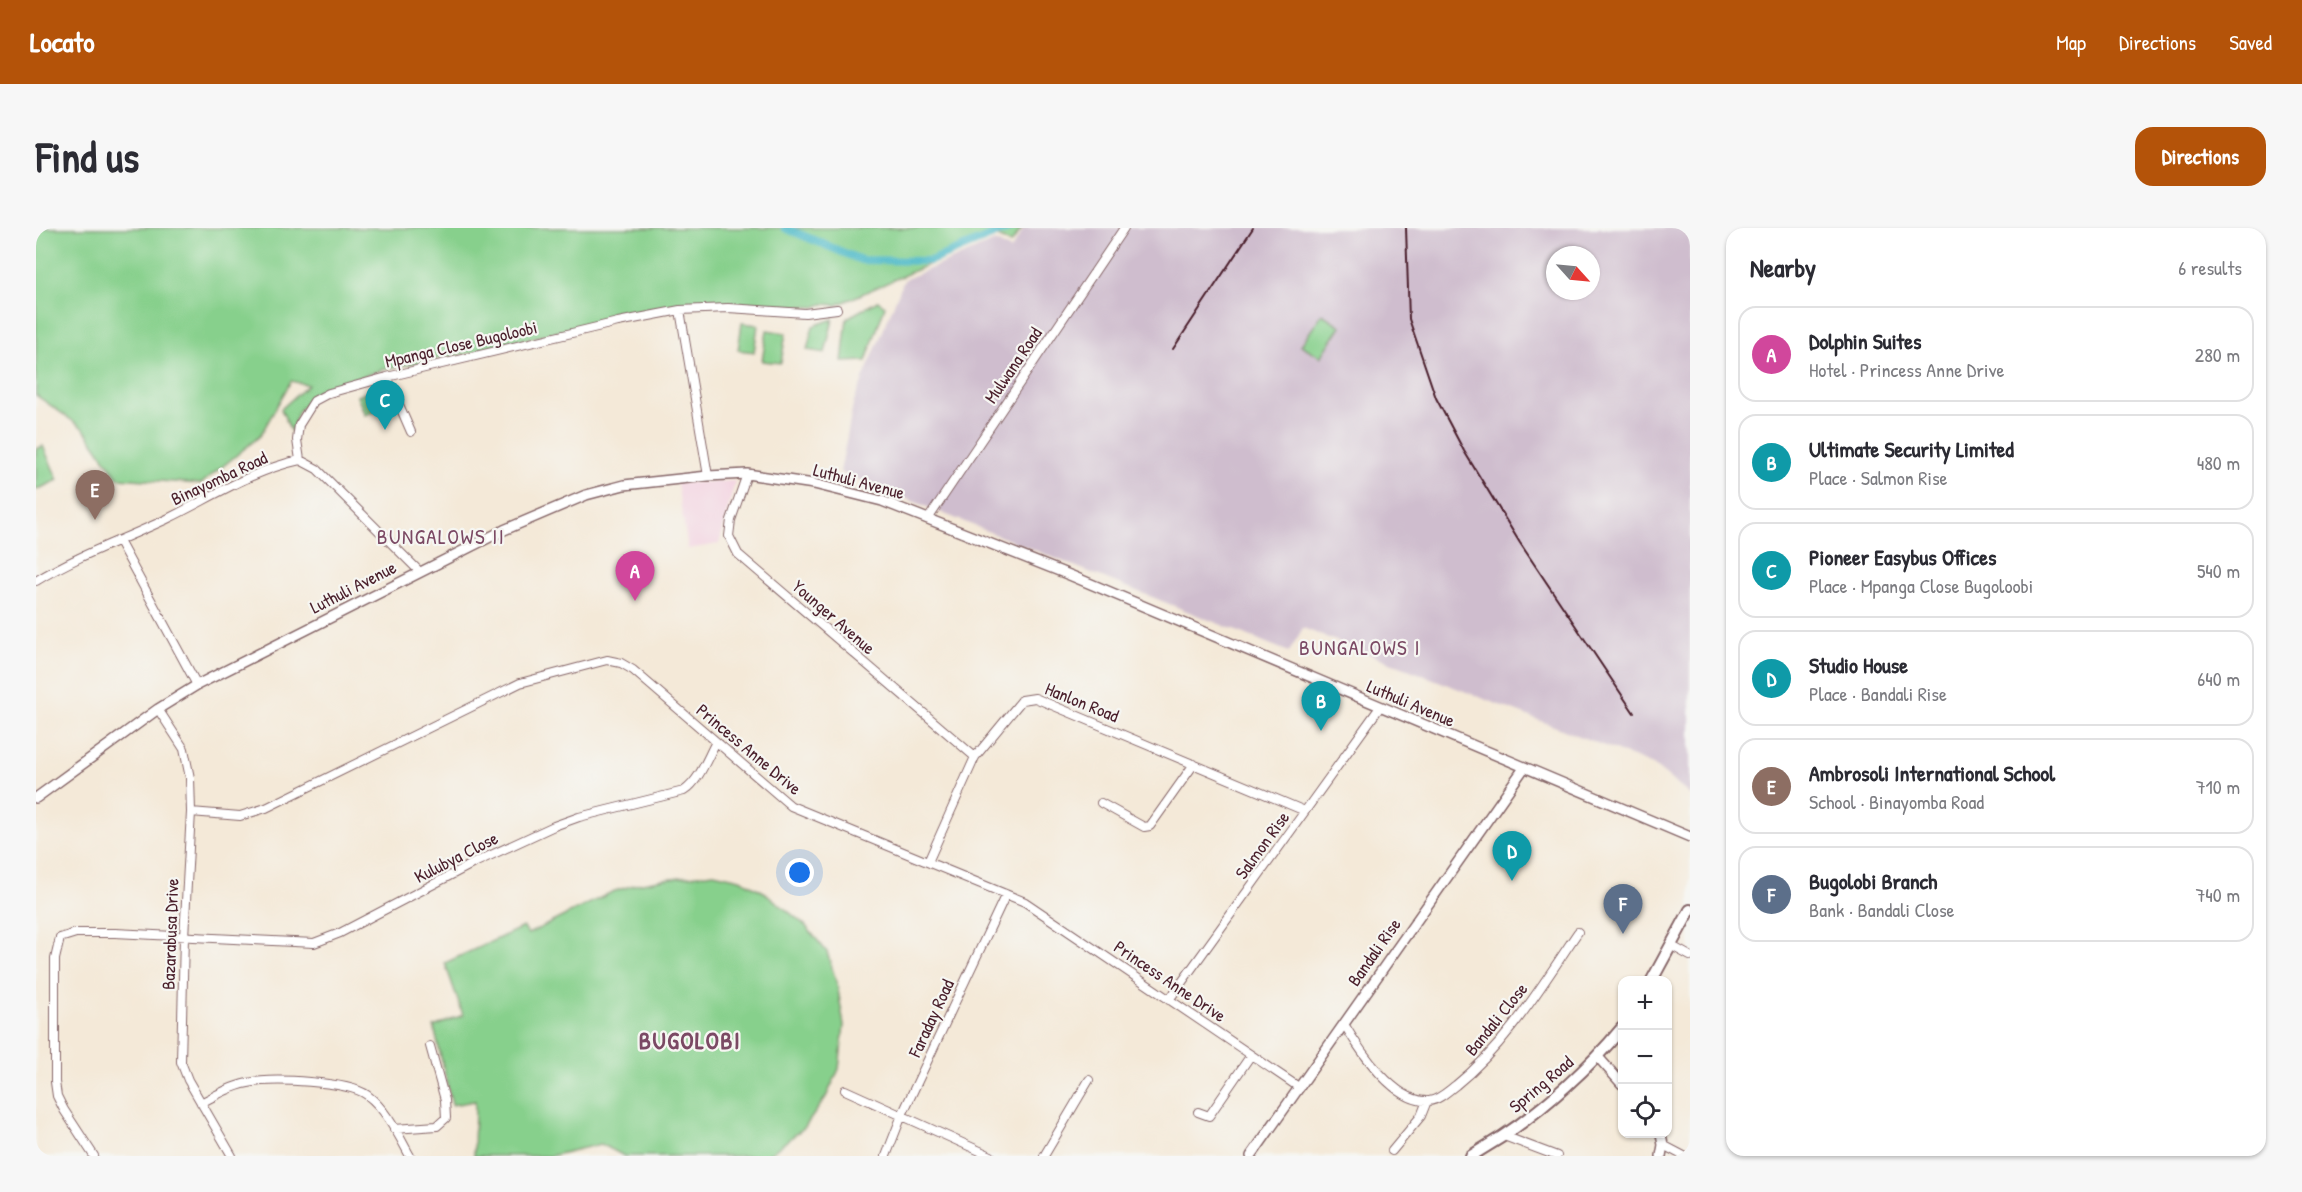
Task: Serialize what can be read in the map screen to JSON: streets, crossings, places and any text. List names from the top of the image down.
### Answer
{
  "streets": {
    "main road": ["Spring Road"],
    "street": [
      "Mpanga Close Bugoloobi",
      "Mulwana Road",
      "Binayomba Road",
      "Luthuli Avenue",
      "Younger Avenue",
      "Hanlon Road",
      "Princess Anne Drive",
      "Salmon Rise",
      "Kulubya Close",
      "Bazarabusa Drive",
      "Bandali Rise",
      "Faraday Road",
      "Bandali Close"
    ]
  },
  "crossings": [
    ["Mpanga Close Bugoloobi", "Binayomba Road"],
    ["Mulwana Road", "Luthuli Avenue"],
    ["Luthuli Avenue", "Younger Avenue"],
    ["Luthuli Avenue", "Salmon Rise"],
    ["Luthuli Avenue", "Bazarabusa Drive"],
    ["Luthuli Avenue", "Bandali Rise"],
    ["Younger Avenue", "Hanlon Road"],
    ["Hanlon Road", "Princess Anne Drive"],
    ["Hanlon Road", "Salmon Rise"],
    ["Princess Anne Drive", "Salmon Rise"],
    ["Princess Anne Drive", "Kulubya Close"],
    ["Princess Anne Drive", "Bazarabusa Drive"],
    ["Princess Anne Drive", "Bandali Rise"],
    ["Princess Anne Drive", "Faraday Road"],
    ["Kulubya Close", "Bazarabusa Drive"]
  ],
  "districts": ["BUNGALOWS II", "BUNGALOWS I", "BUGOLOBI"],
  "north": "bottom right",
  "page": {
    "header": "Locato",
    "nav": ["Map", "Directions", "Saved"],
    "buttons": "Directions",
    "title": "Find us",
    "heading": ["Nearby", "6 results"],
    "list": [
      {
        "mark": "A",
        "name": "Dolphin Suites",
        "note": "Hotel · Princess Anne Drive",
        "value": "280 m"
      },
      {
        "mark": "B",
        "name": "Ultimate Security Limited",
        "note": "Place · Salmon Rise",
        "value": "480 m"
      },
      {
        "mark": "C",
        "name": "Pioneer Easybus Offices",
        "note": "Place · Mpanga Close Bugoloobi",
        "value": "540 m"
      },
      {
        "mark": "D",
        "name": "Studio House",
        "note": "Place · Bandali Rise",
        "value": "640 m"
      },
      {
        "mark": "E",
        "name": "Ambrosoli International School",
        "note": "School · Binayomba Road",
        "value": "710 m"
      },
      {
        "mark": "F",
        "name": "Bugolobi Branch",
        "note": "Bank · Bandali Close",
        "value": "740 m"
      }
    ],
    "pins": [
      "C",
      "E",
      "A",
      "B",
      "D",
      "F"
    ],
    "map_buttons": ["+", "−"]
  }
}
